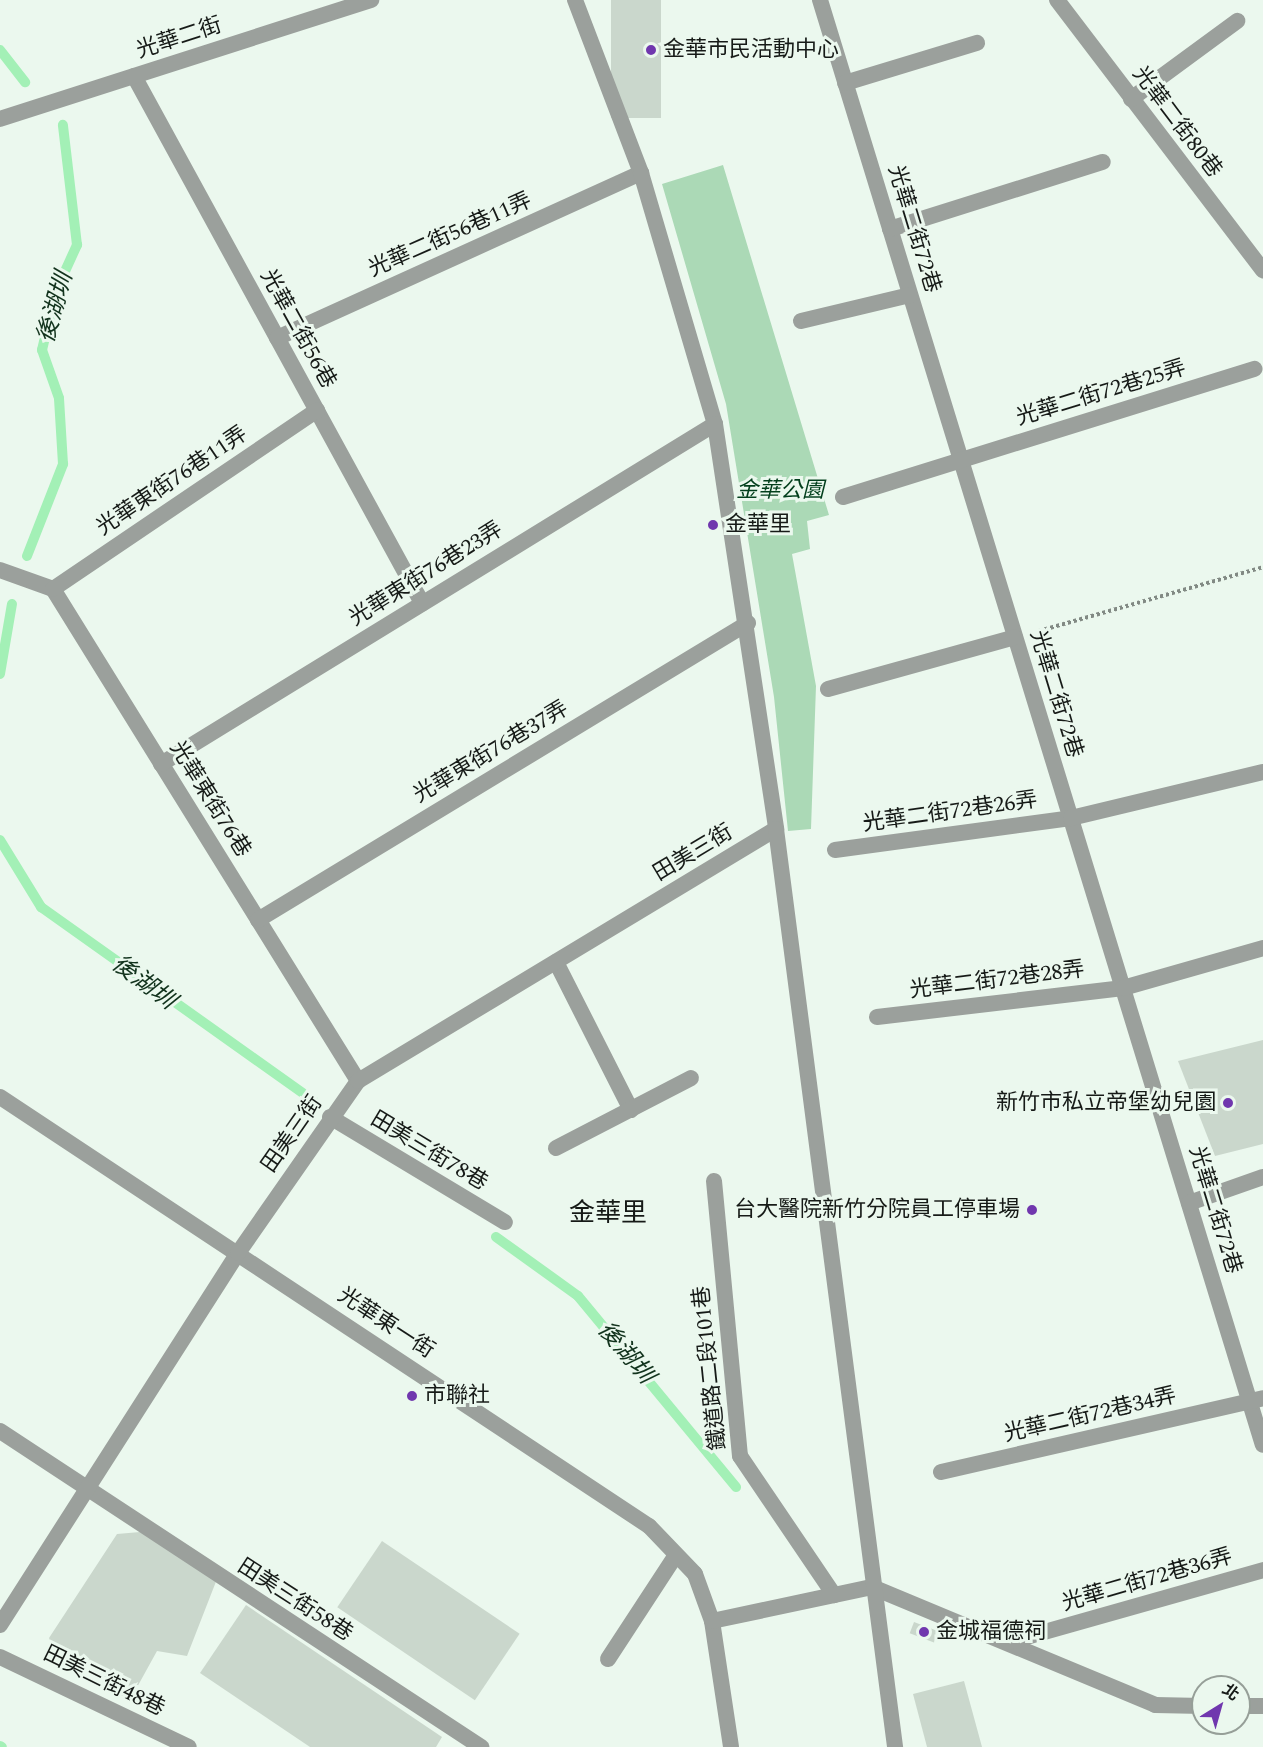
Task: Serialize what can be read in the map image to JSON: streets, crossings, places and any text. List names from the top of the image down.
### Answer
{
  "streets": {
    "street": [
      "光華二街",
      "光華二街80巷",
      "光華二街72巷",
      "光華二街56巷11弄",
      "光華二街56巷",
      "光華二街72巷25弄",
      "光華東街76巷11弄",
      "光華東街76巷23弄",
      "光華東街76巷37弄",
      "光華東街76巷",
      "光華二街72巷26弄",
      "田美三街",
      "光華二街72巷28弄",
      "田美三街78巷",
      "光華東一街",
      "鐵道路二段101巷",
      "光華二街72巷34弄",
      "光華二街72巷36弄",
      "田美三街58巷",
      "田美三街48巷"
    ]
  },
  "crossings": [
    ["光華二街", "光華二街56巷"],
    ["光華二街72巷", "光華二街72巷25弄"],
    ["光華二街72巷", "光華二街72巷26弄"],
    ["光華二街72巷", "光華二街72巷28弄"],
    ["光華二街72巷", "光華二街72巷34弄"],
    ["光華二街56巷11弄", "光華二街56巷"],
    ["光華二街56巷", "光華東街76巷11弄"],
    ["光華二街56巷", "光華東街76巷23弄"],
    ["光華東街76巷11弄", "光華東街76巷"],
    ["光華東街76巷23弄", "光華東街76巷"],
    ["光華東街76巷37弄", "光華東街76巷"],
    ["光華東街76巷", "田美三街"],
    ["田美三街", "田美三街78巷"],
    ["田美三街", "光華東一街"],
    ["田美三街", "田美三街58巷"]
  ],
  "districts": ["金華里"],
  "water": ["後湖圳"],
  "parks": ["金華公園"],
  "places": [
    "金華市民活動中心",
    "金華里",
    "新竹市私立帝堡幼兒園",
    "台大醫院新竹分院員工停車場",
    "市聯社",
    "金城福德祠"
  ],
  "north": "top right"
}
